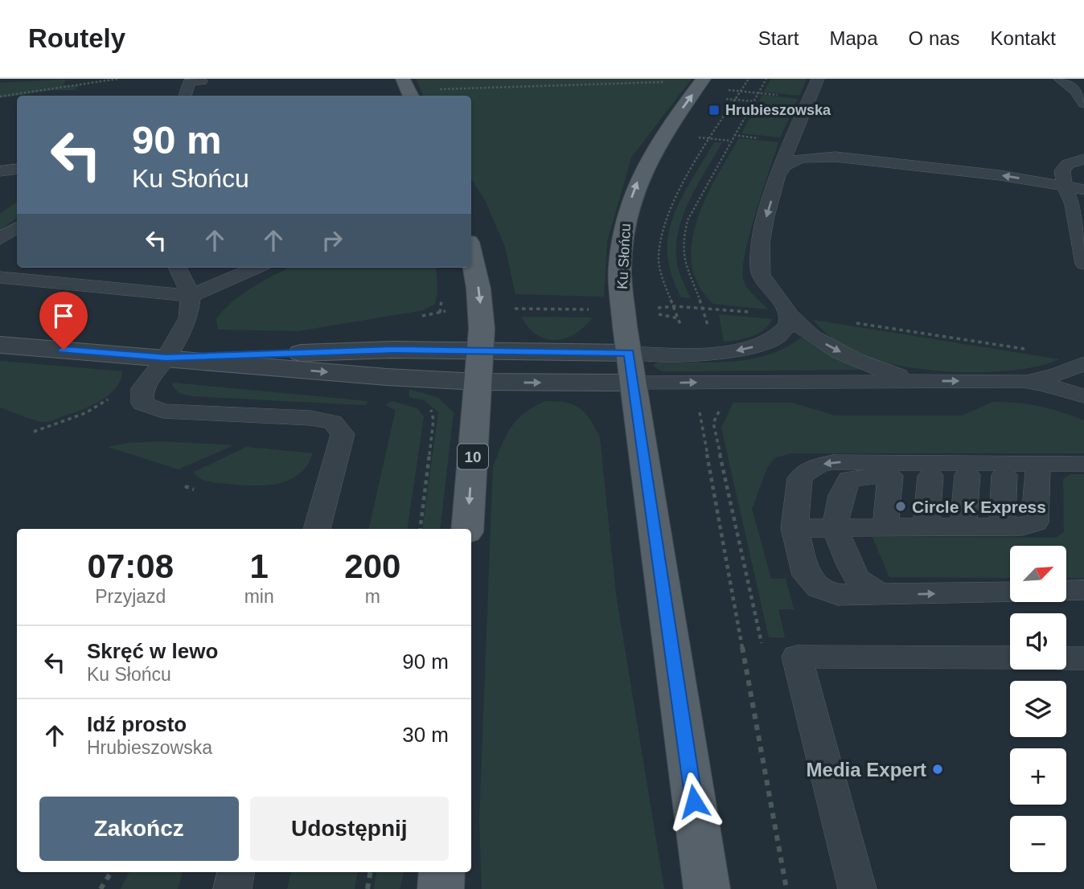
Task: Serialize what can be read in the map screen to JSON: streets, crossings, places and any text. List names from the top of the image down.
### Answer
{
  "streets": {
    "main road": ["Ku Słońcu", "10"]
  },
  "places": {
    "transit": ["Hrubieszowska"],
    "other": ["Circle K Express", "Media Expert"]
  },
  "north": "top right",
  "page": {
    "header": "Routely",
    "nav": [
      "Start",
      "Mapa",
      "O nas",
      "Kontakt"
    ],
    "turn": ["90 m", "Ku Słońcu"],
    "eta": [
      "07:08",
      "Przyjazd",
      "1",
      "min",
      "200",
      "m"
    ],
    "map_buttons": ["+", "−"],
    "list": [
      {
        "name": "Skręć w lewo",
        "note": "Ku Słońcu",
        "value": "90 m"
      },
      {
        "name": "Idź prosto",
        "note": "Hrubieszowska",
        "value": "30 m"
      }
    ],
    "buttons": ["Zakończ", "Udostępnij"]
  }
}
